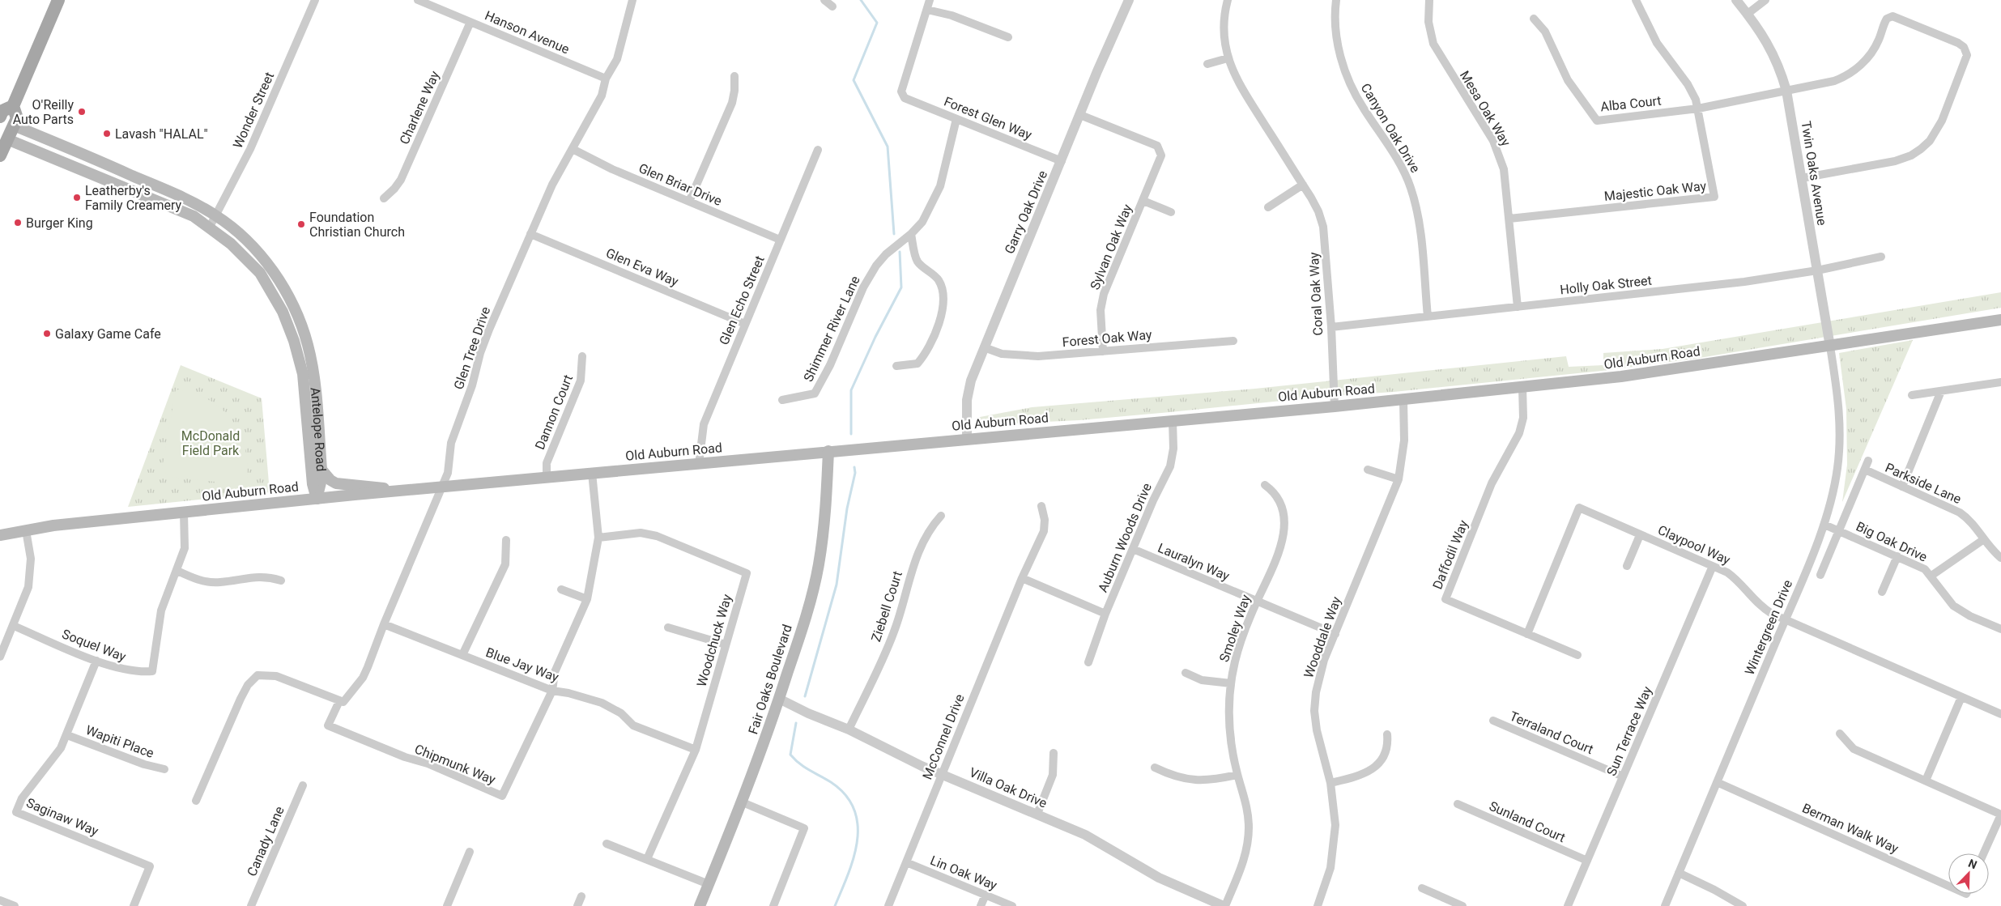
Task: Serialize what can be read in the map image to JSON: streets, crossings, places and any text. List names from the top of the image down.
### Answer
{
  "streets": {
    "main road": ["Old Auburn Road", "Antelope Road", "Fair Oaks Boulevard"],
    "street": [
      "Hanson Avenue",
      "Alba Court",
      "Charlene Way",
      "Mesa Oak Way",
      "Wonder Street",
      "Forest Glen Way",
      "Canyon Oak Drive",
      "Twin Oaks Avenue",
      "Glen Briar Drive",
      "Majestic Oak Way",
      "Garry Oak Drive",
      "Sylvan Oak Way",
      "Glen Eva Way",
      "Holly Oak Street",
      "Coral Oak Way",
      "Glen Echo Street",
      "Shimmer River Lane",
      "Forest Oak Way",
      "Glen Tree Drive",
      "Dannon Court",
      "Parkside Lane",
      "Auburn Woods Drive",
      "Big Oak Drive",
      "Claypool Way",
      "Daffodil Way",
      "Lauralyn Way",
      "Ziebell Court",
      "Wintergreen Drive",
      "Smoley Way",
      "Wooddale Way",
      "Woodchuck Way",
      "Soquel Way",
      "Blue Jay Way",
      "Sun Terrace Way",
      "Terraland Court",
      "McConnel Drive",
      "Wapiti Place",
      "Chipmunk Way",
      "Villa Oak Drive",
      "Saginaw Way",
      "Sunland Court",
      "Berman Walk Way",
      "Canady Lane",
      "Lin Oak Way"
    ]
  },
  "crossings": [
    ["Hanson Avenue", "Charlene Way"],
    ["Hanson Avenue", "Glen Tree Drive"],
    ["Alba Court", "Twin Oaks Avenue"],
    ["Alba Court", "Majestic Oak Way"],
    ["Mesa Oak Way", "Majestic Oak Way"],
    ["Mesa Oak Way", "Holly Oak Street"],
    ["Wonder Street", "Antelope Road"],
    ["Forest Glen Way", "Garry Oak Drive"],
    ["Canyon Oak Drive", "Holly Oak Street"],
    ["Twin Oaks Avenue", "Holly Oak Street"],
    ["Twin Oaks Avenue", "Old Auburn Road"],
    ["Twin Oaks Avenue", "Wintergreen Drive"],
    ["Glen Briar Drive", "Glen Echo Street"],
    ["Glen Briar Drive", "Glen Tree Drive"],
    ["Garry Oak Drive", "Sylvan Oak Way"],
    ["Garry Oak Drive", "Forest Oak Way"],
    ["Garry Oak Drive", "Old Auburn Road"],
    ["Sylvan Oak Way", "Forest Oak Way"],
    ["Glen Eva Way", "Glen Echo Street"],
    ["Glen Eva Way", "Glen Tree Drive"],
    ["Holly Oak Street", "Coral Oak Way"],
    ["Coral Oak Way", "Old Auburn Road"],
    ["Glen Echo Street", "Old Auburn Road"],
    ["Glen Tree Drive", "Old Auburn Road"],
    ["Glen Tree Drive", "Blue Jay Way"],
    ["Glen Tree Drive", "Chipmunk Way"],
    ["Old Auburn Road", "Dannon Court"],
    ["Old Auburn Road", "Antelope Road"],
    ["Old Auburn Road", "Auburn Woods Drive"],
    ["Old Auburn Road", "Daffodil Way"],
    ["Old Auburn Road", "Wintergreen Drive"],
    ["Old Auburn Road", "Wooddale Way"],
    ["Old Auburn Road", "Soquel Way"],
    ["Old Auburn Road", "Fair Oaks Boulevard"],
    ["Old Auburn Road", "Chipmunk Way"],
    ["Auburn Woods Drive", "Lauralyn Way"],
    ["Big Oak Drive", "Wintergreen Drive"],
    ["Claypool Way", "Daffodil Way"],
    ["Claypool Way", "Wintergreen Drive"],
    ["Claypool Way", "Sun Terrace Way"],
    ["Lauralyn Way", "Smoley Way"],
    ["Lauralyn Way", "Wooddale Way"],
    ["Ziebell Court", "Villa Oak Drive"],
    ["Wintergreen Drive", "Berman Walk Way"],
    ["Smoley Way", "Villa Oak Drive"],
    ["Woodchuck Way", "Blue Jay Way"],
    ["Woodchuck Way", "Chipmunk Way"],
    ["Soquel Way", "Saginaw Way"],
    ["Blue Jay Way", "Chipmunk Way"],
    ["Fair Oaks Boulevard", "Villa Oak Drive"],
    ["Sun Terrace Way", "Terraland Court"],
    ["Sun Terrace Way", "Sunland Court"],
    ["McConnel Drive", "Villa Oak Drive"],
    ["McConnel Drive", "Lin Oak Way"],
    ["Wapiti Place", "Saginaw Way"]
  ],
  "parks": ["McDonald Field Park"],
  "places": [
    "O'Reilly Auto Parts",
    "Lavash \"HALAL\"",
    "Leatherby's Family Creamery",
    "Burger King",
    "Foundation Christian Church",
    "Galaxy Game Cafe"
  ],
  "north": "top right"
}
